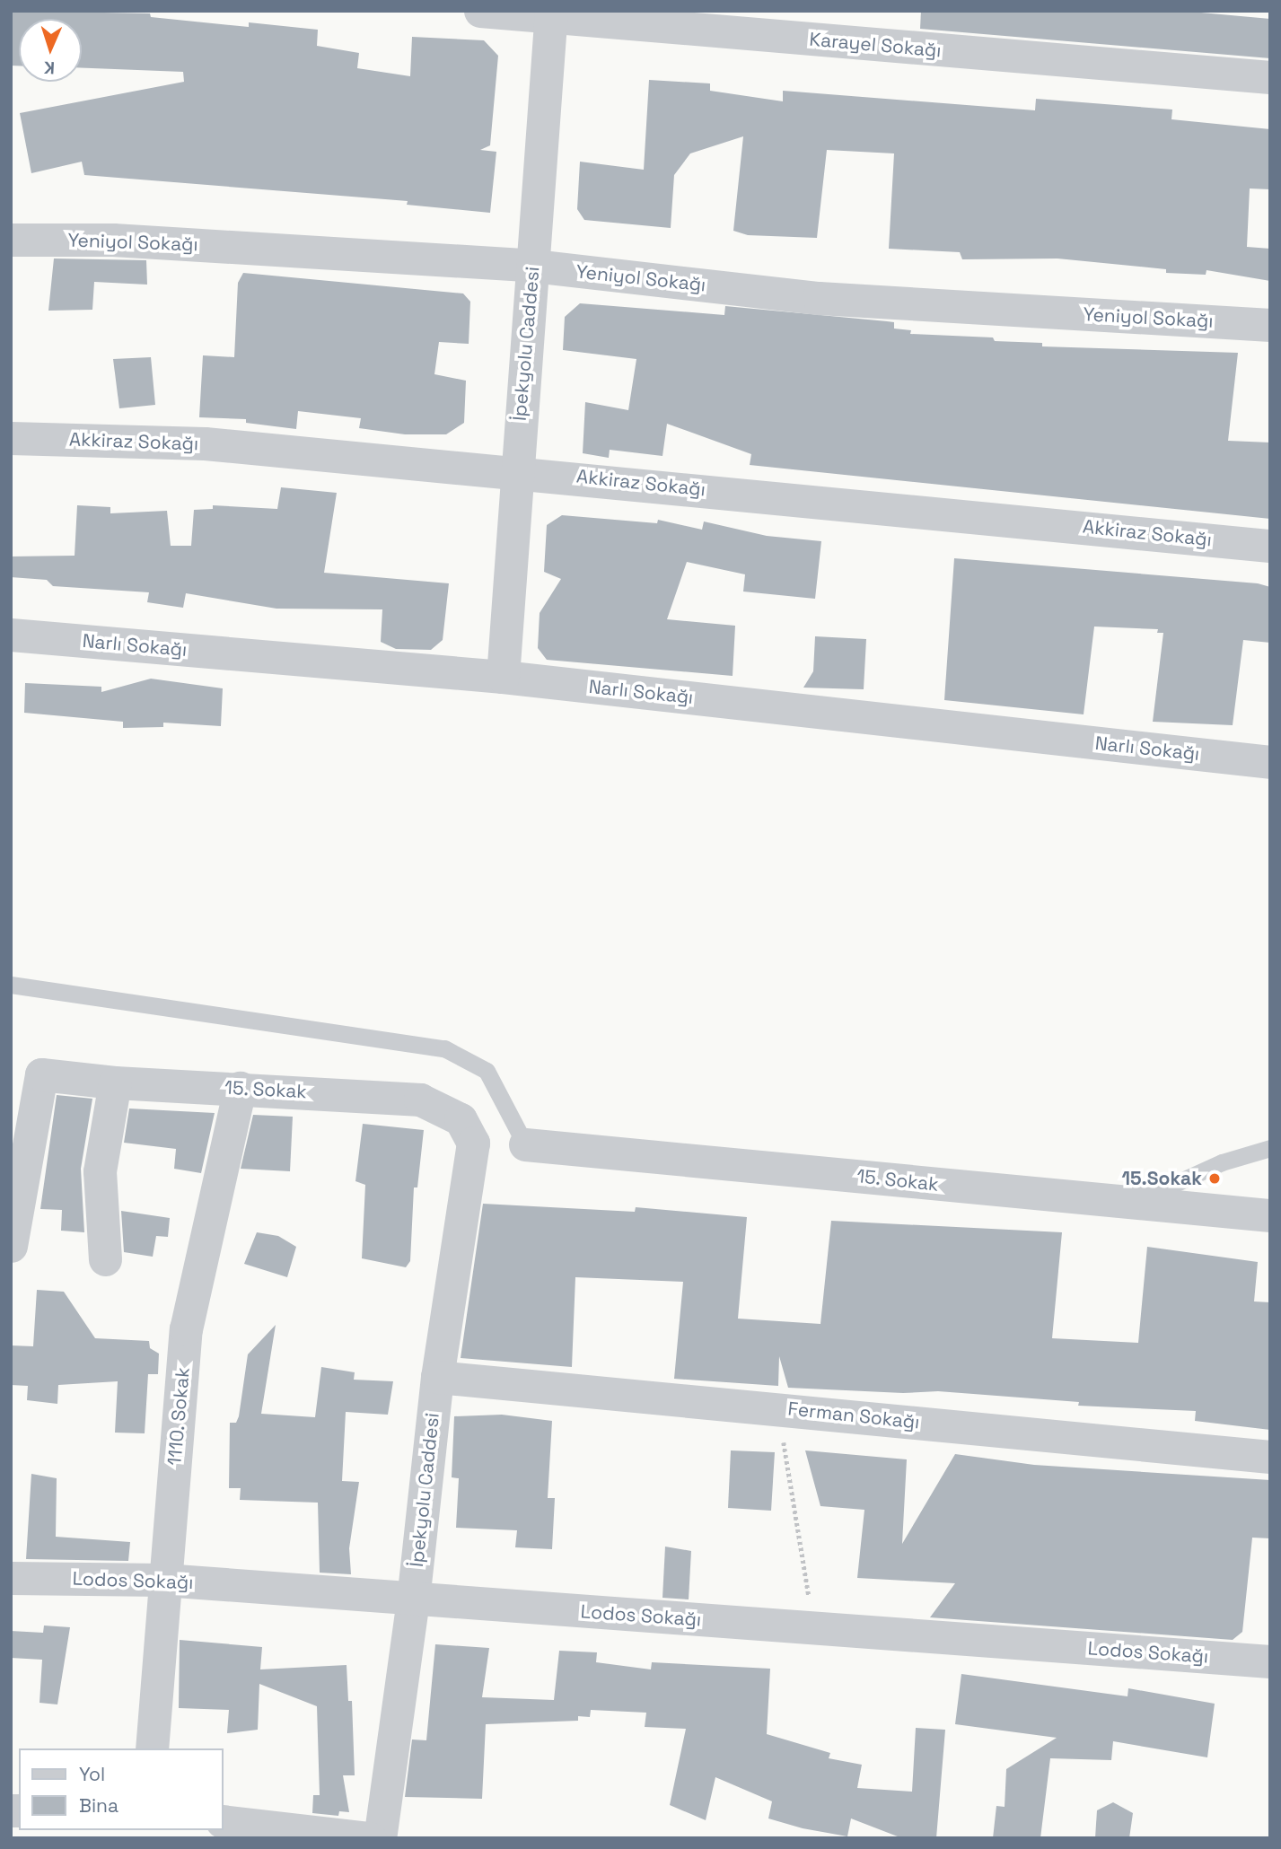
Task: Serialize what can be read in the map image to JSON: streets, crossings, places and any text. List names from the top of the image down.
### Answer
{
  "streets": {
    "street": [
      "Karayel Sokağı",
      "Yeniyol Sokağı",
      "İpekyolu Caddesi",
      "Akkiraz Sokağı",
      "Narlı Sokağı",
      "15. Sokak",
      "Ferman Sokağı",
      "1110. Sokak",
      "Lodos Sokağı"
    ]
  },
  "crossings": [
    ["Karayel Sokağı", "İpekyolu Caddesi"],
    ["Yeniyol Sokağı", "İpekyolu Caddesi"],
    ["İpekyolu Caddesi", "Akkiraz Sokağı"],
    ["İpekyolu Caddesi", "Narlı Sokağı"],
    ["İpekyolu Caddesi", "15. Sokak"],
    ["İpekyolu Caddesi", "Ferman Sokağı"],
    ["İpekyolu Caddesi", "Lodos Sokağı"],
    ["15. Sokak", "1110. Sokak"],
    ["1110. Sokak", "Lodos Sokağı"]
  ],
  "places": ["15.Sokak"],
  "legend": ["Yol", "Bina"],
  "north": "bottom"
}
